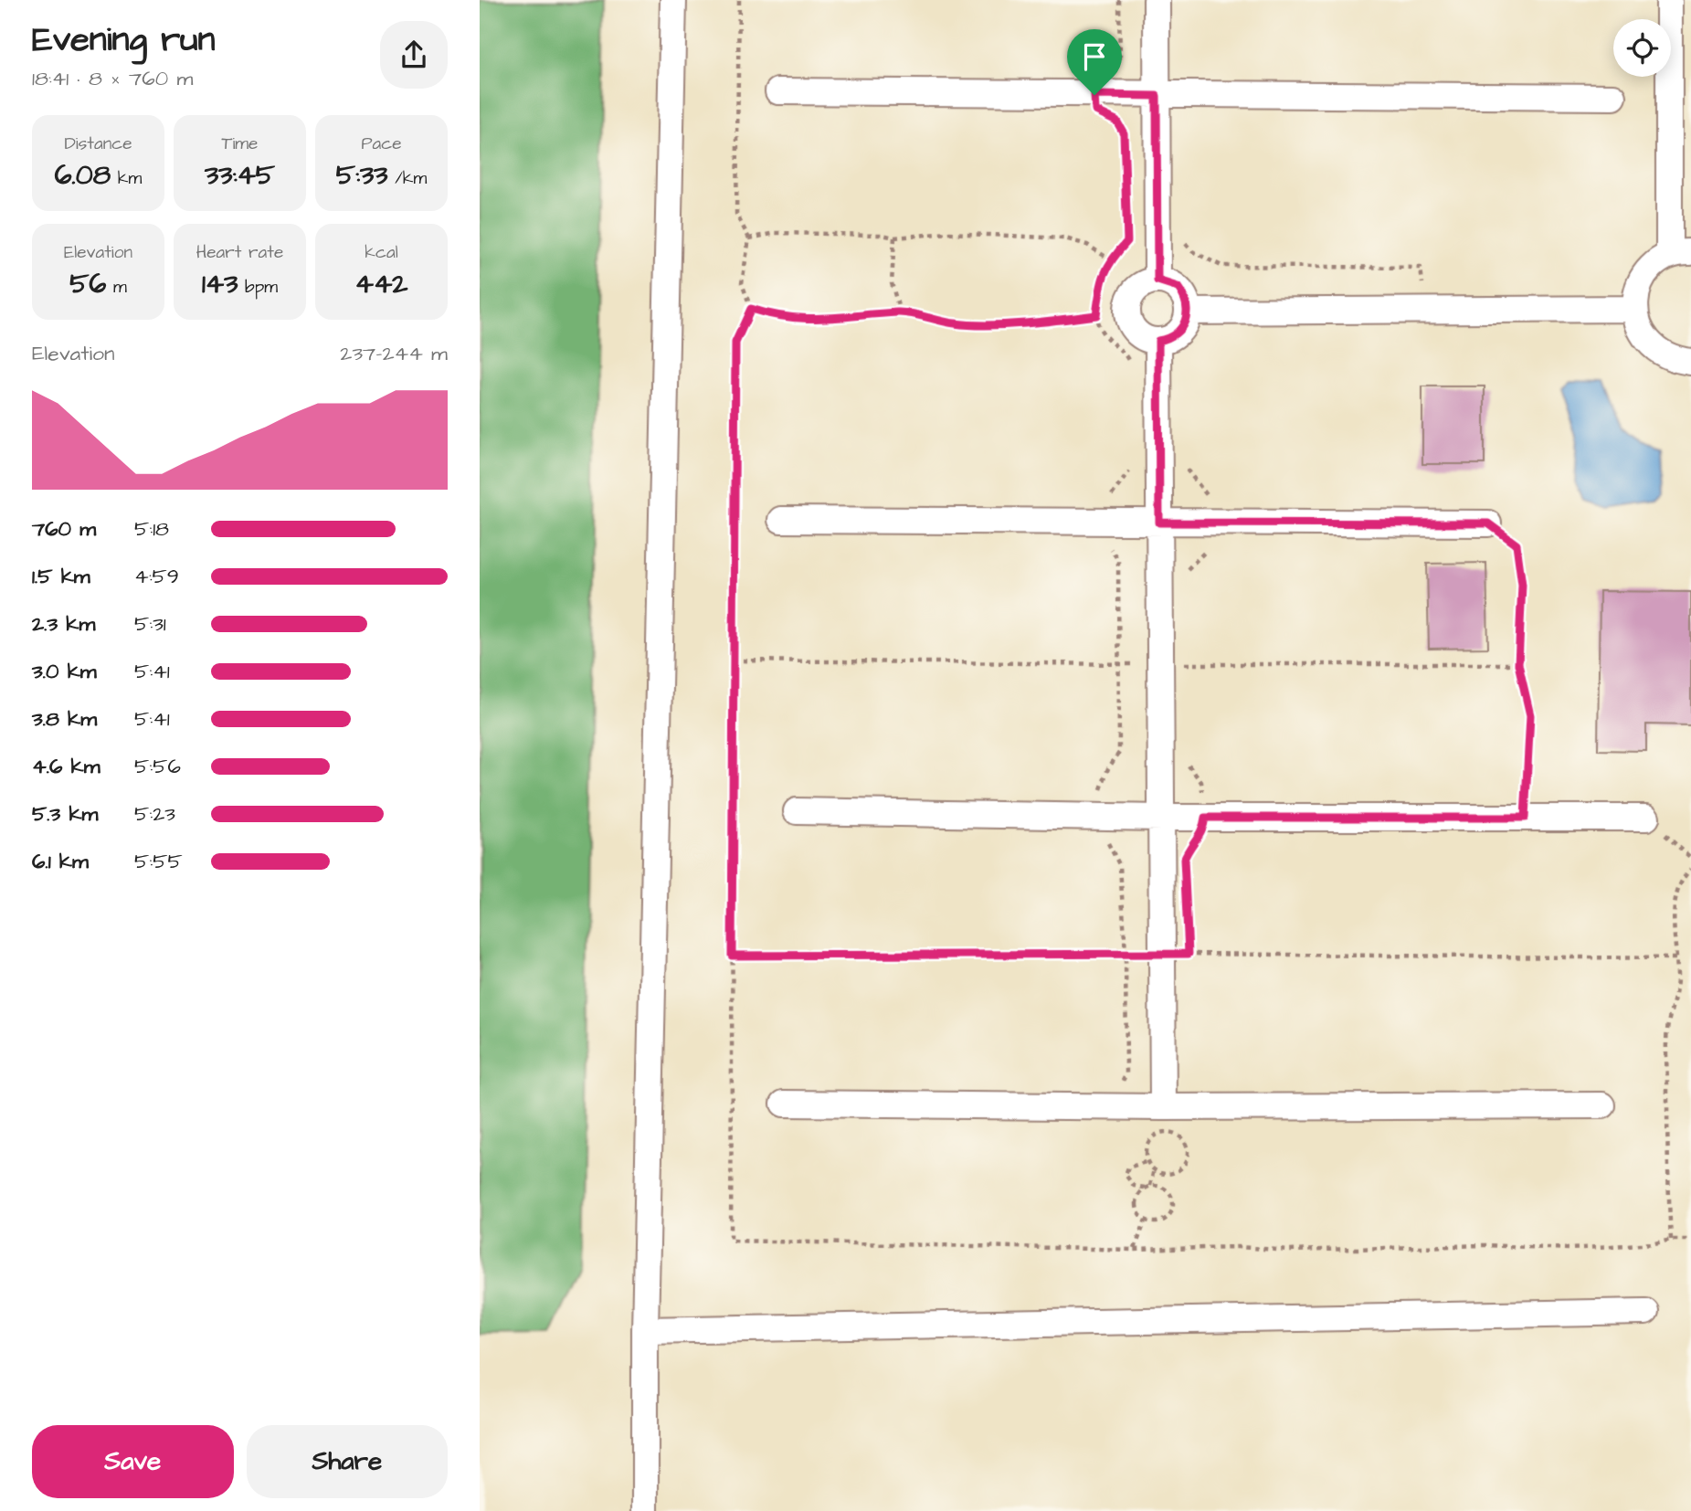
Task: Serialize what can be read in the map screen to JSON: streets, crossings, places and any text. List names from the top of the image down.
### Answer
{
  "page": {
    "heading": ["Evening run", "18:41 · 8 × 760 m"],
    "stats": [
      ["Distance", "6.08 km"],
      ["Time", "33:45"],
      ["Pace", "5:33 /km"],
      ["Elevation", "56 m"],
      ["Heart rate", "143 bpm"],
      ["kcal", "442"]
    ],
    "chart": ["Elevation", "237–244 m"],
    "list": [
      {
        "name": "760 m",
        "note": "5:18"
      },
      {
        "name": "1.5 km",
        "note": "4:59"
      },
      {
        "name": "2.3 km",
        "note": "5:31"
      },
      {
        "name": "3.0 km",
        "note": "5:41"
      },
      {
        "name": "3.8 km",
        "note": "5:41"
      },
      {
        "name": "4.6 km",
        "note": "5:56"
      },
      {
        "name": "5.3 km",
        "note": "5:23"
      },
      {
        "name": "6.1 km",
        "note": "5:55"
      }
    ],
    "buttons": ["Save", "Share"]
  }
}
